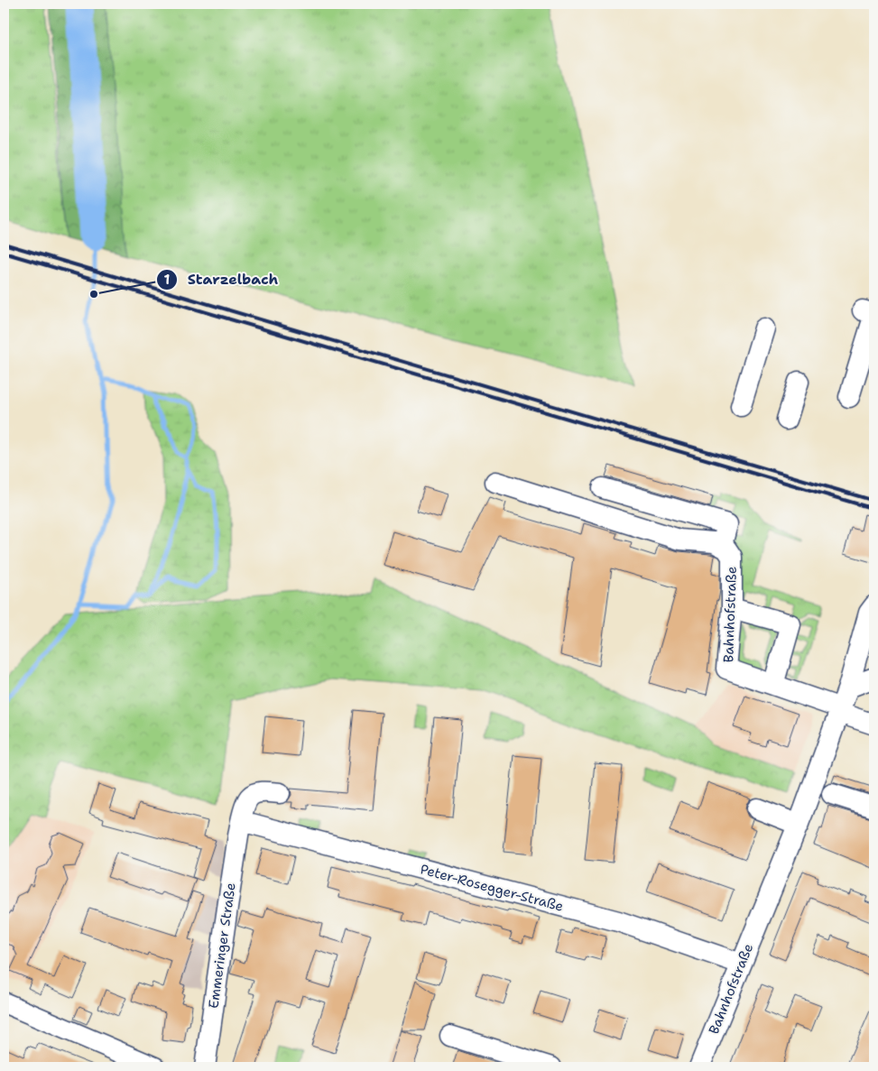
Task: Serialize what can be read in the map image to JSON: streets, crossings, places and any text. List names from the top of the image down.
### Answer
{
  "streets": {
    "street": ["Bahnhofstraße", "Peter-Rosegger-Straße", "Emmeringer Straße"]
  },
  "crossings": [
    ["Bahnhofstraße", "Peter-Rosegger-Straße"],
    ["Peter-Rosegger-Straße", "Emmeringer Straße"]
  ],
  "places": ["Starzelbach"]
}
